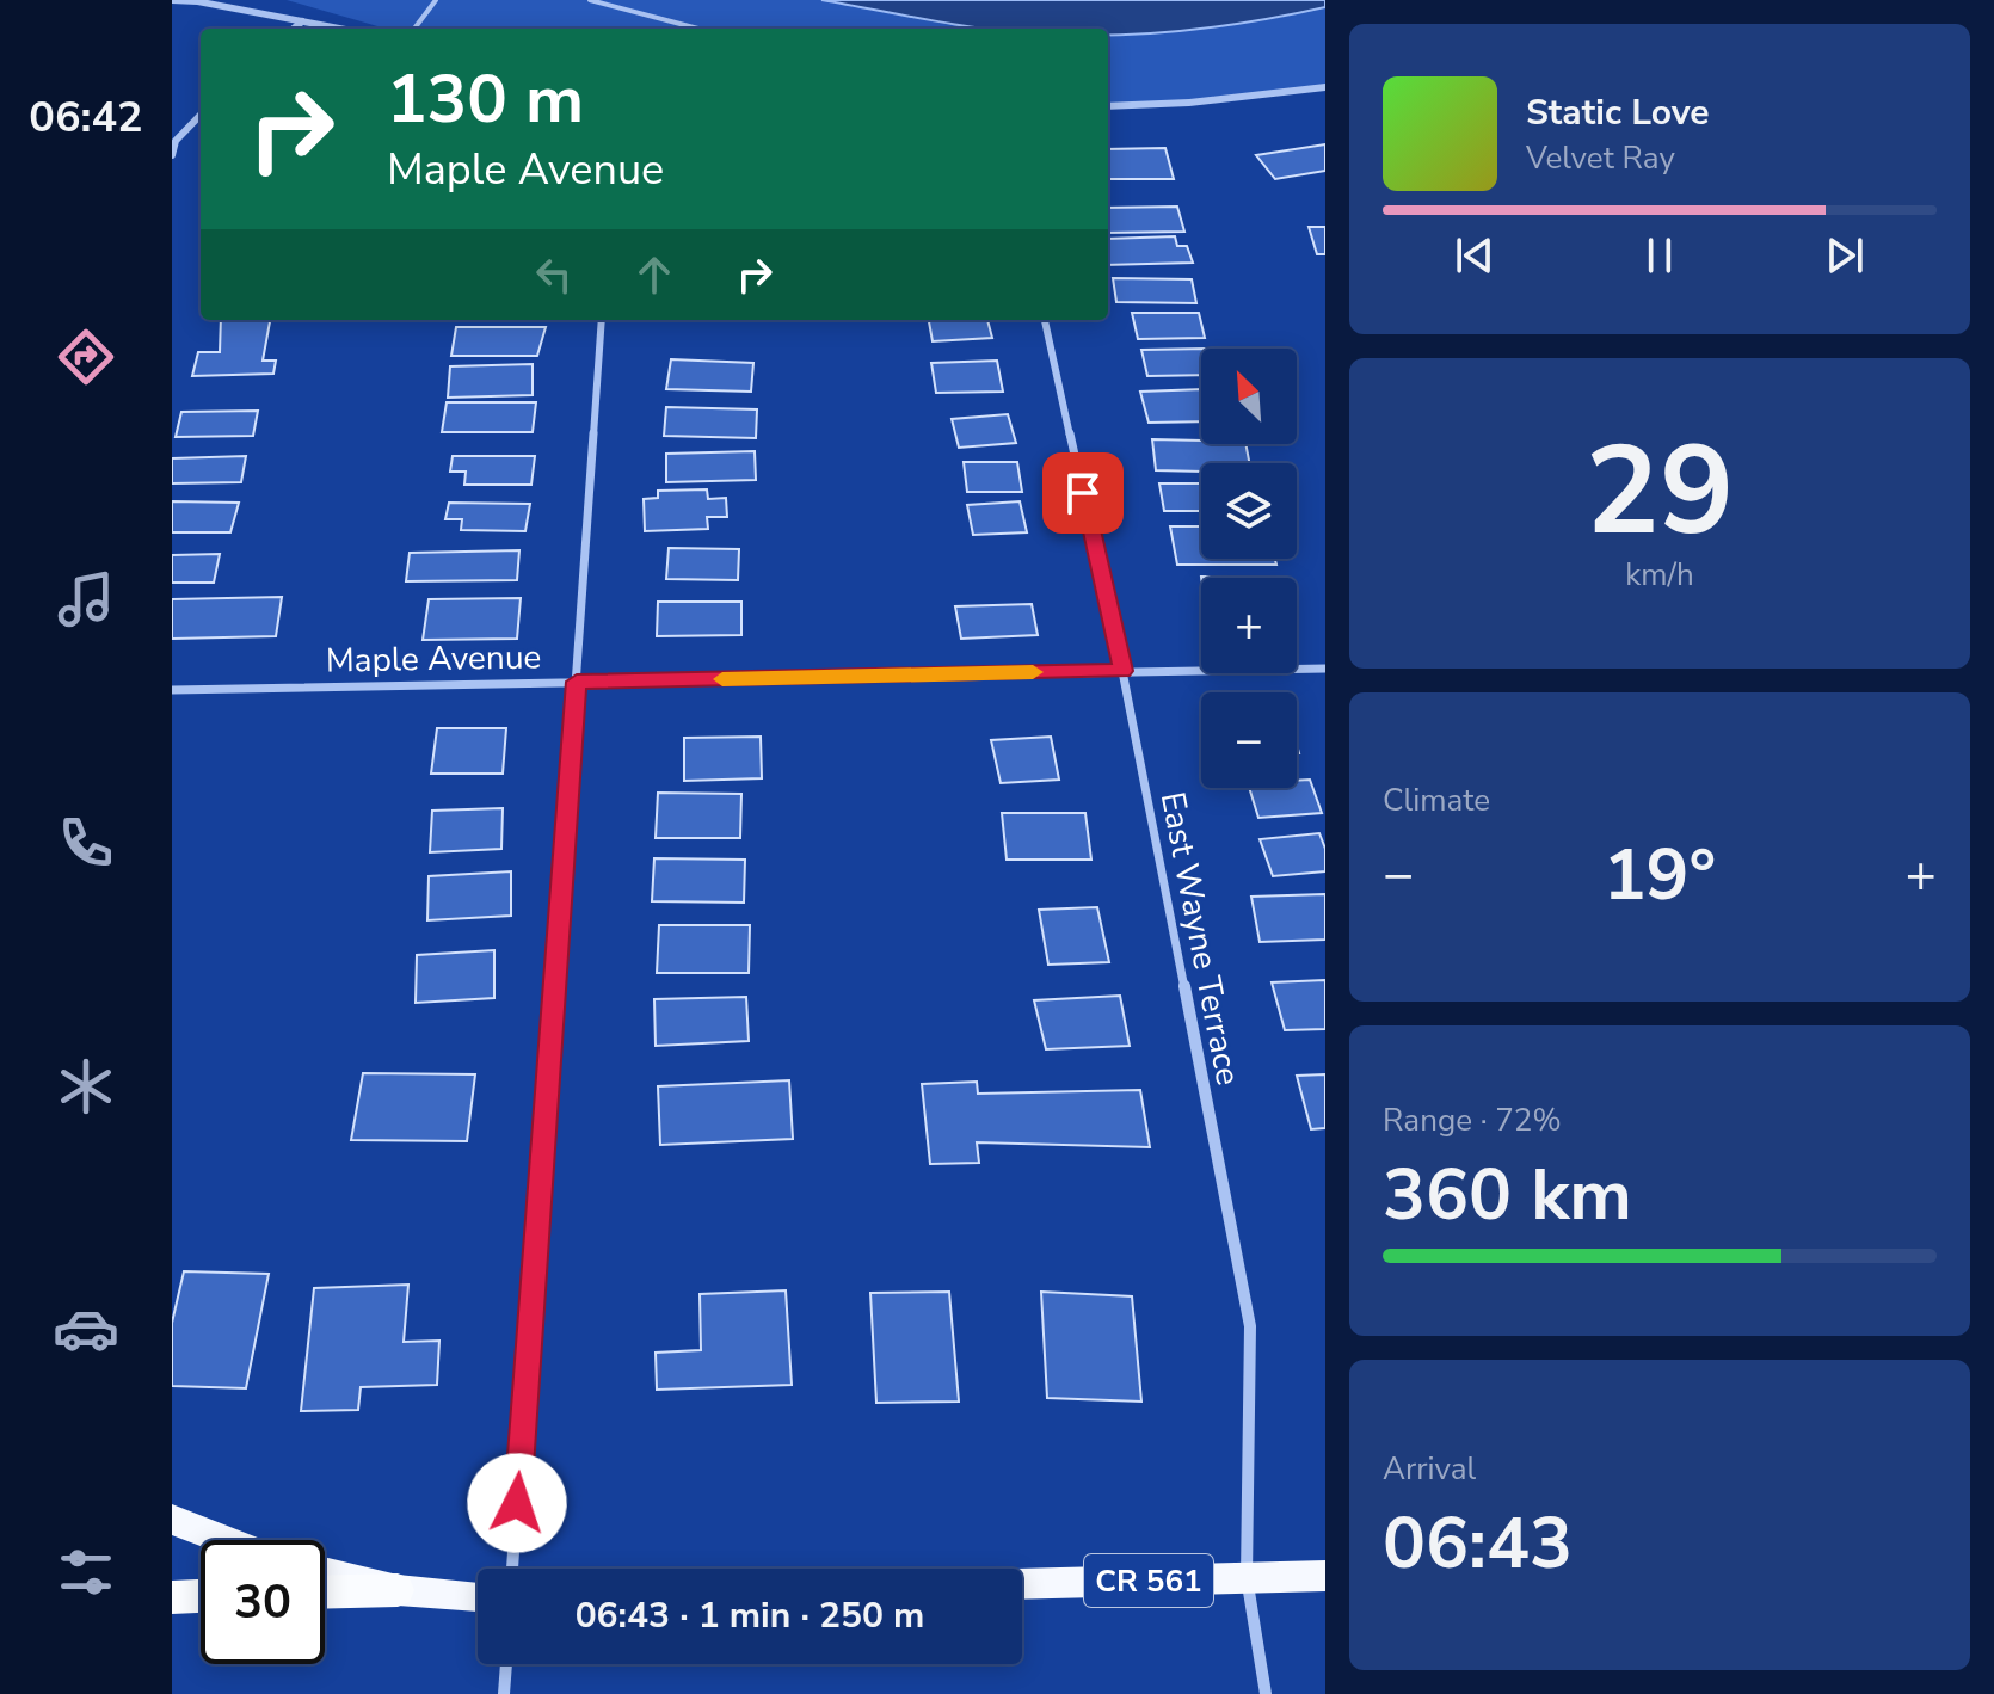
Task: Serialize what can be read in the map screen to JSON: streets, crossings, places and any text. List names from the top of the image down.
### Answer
{
  "streets": {
    "main road": ["CR 561"],
    "street": ["Maple Avenue", "East Wayne Terrace"]
  },
  "crossings": [
    ["Maple Avenue", "East Wayne Terrace"],
    ["East Wayne Terrace", "CR 561"]
  ],
  "north": "top left",
  "page": {
    "tabs": "06:42",
    "turn": ["130 m", "Maple Avenue"],
    "song": ["Static Love", "Velvet Ray"],
    "map_buttons": ["+", "−"],
    "tile": [
      ["29", "km/h"],
      "Climate",
      ["Range · 72%", "360 km"],
      ["Arrival", "06:43"]
    ],
    "heat": ["−", "19°", "+"],
    "limit": "30",
    "trip": "06:43 · 1 min · 250 m"
  }
}
